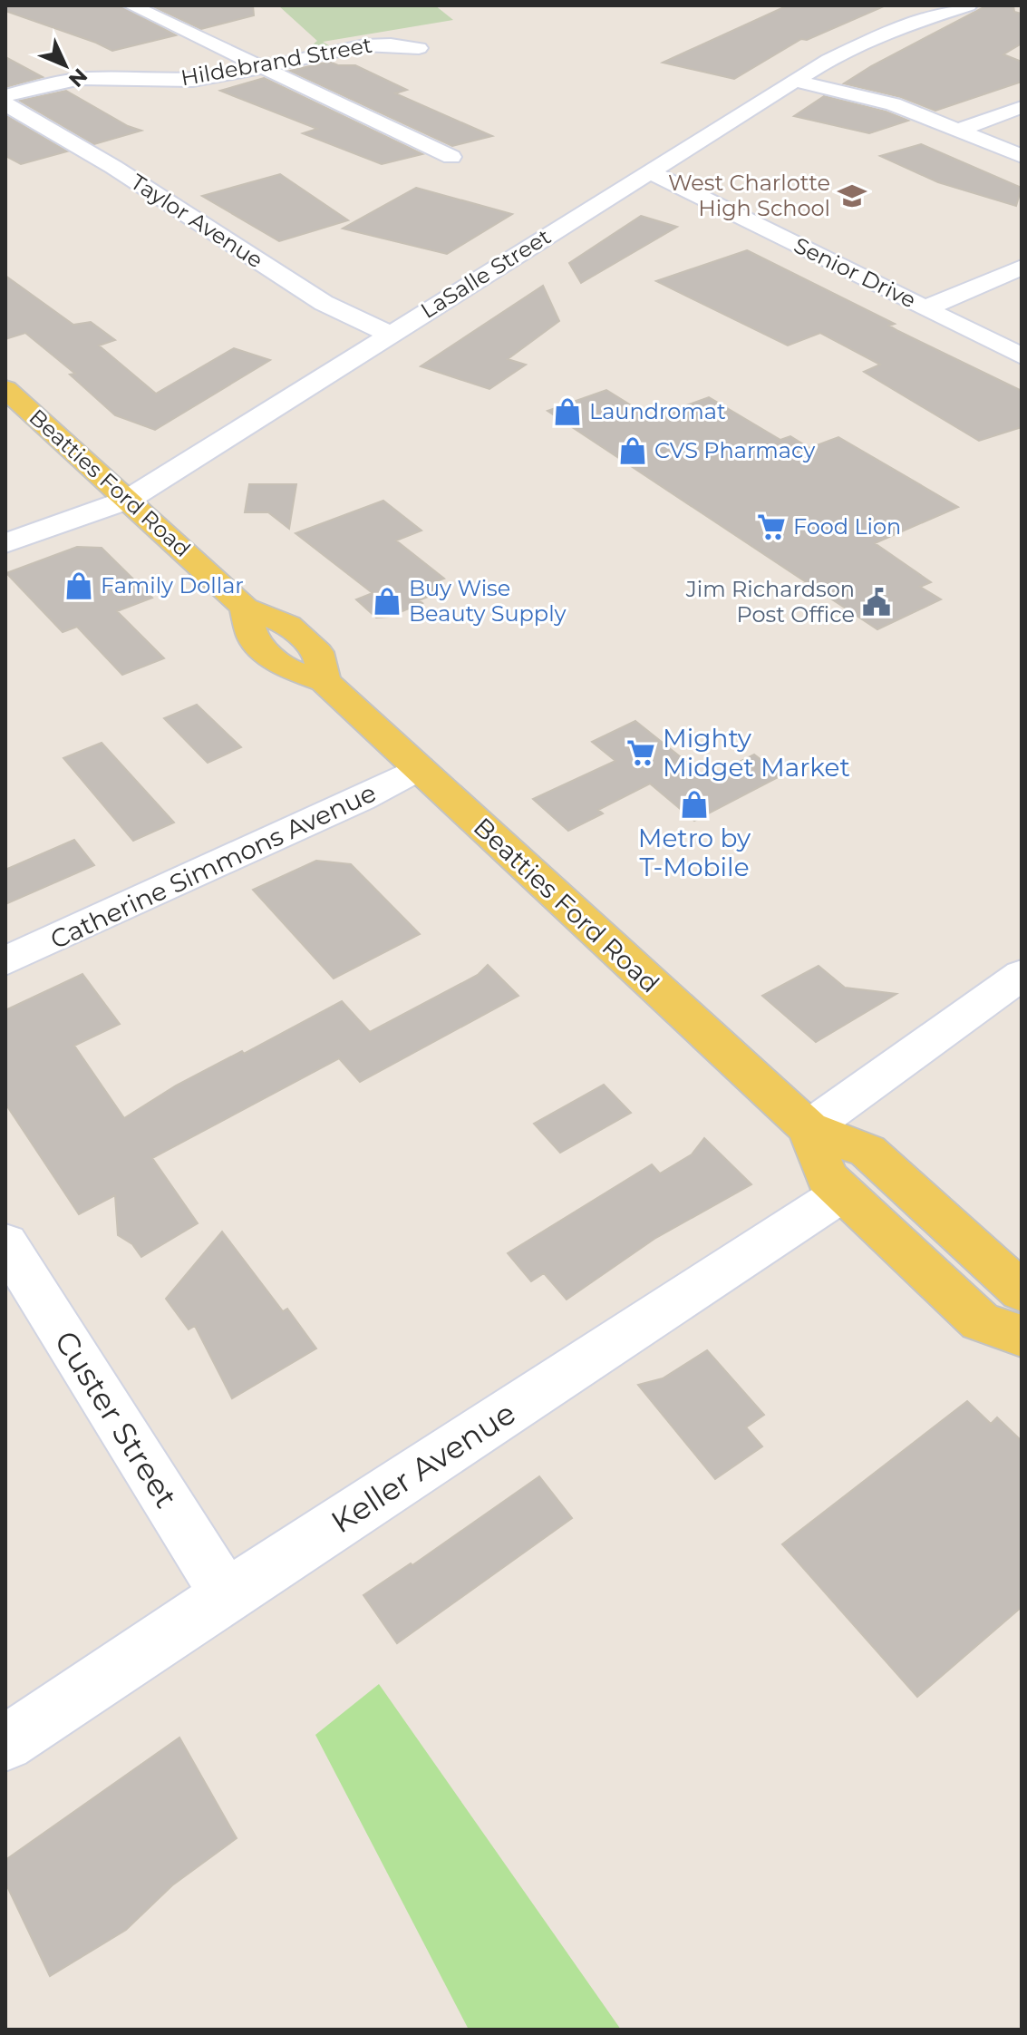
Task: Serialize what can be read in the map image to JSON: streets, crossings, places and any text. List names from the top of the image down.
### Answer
{
  "streets": {
    "main road": ["Beatties Ford Road"],
    "street": [
      "Hildebrand Street",
      "Taylor Avenue",
      "Senior Drive",
      "LaSalle Street",
      "Catherine Simmons Avenue",
      "Custer Street",
      "Keller Avenue"
    ]
  },
  "crossings": [
    ["Taylor Avenue", "LaSalle Street"],
    ["Senior Drive", "LaSalle Street"],
    ["LaSalle Street", "Beatties Ford Road"],
    ["Beatties Ford Road", "Catherine Simmons Avenue"],
    ["Beatties Ford Road", "Keller Avenue"],
    ["Custer Street", "Keller Avenue"]
  ],
  "places": {
    "school or university": ["West Charlotte High School"],
    "shop": [
      "Laundromat",
      "CVS Pharmacy",
      "Family Dollar",
      "Buy Wise Beauty Supply",
      "Metro by T-Mobile"
    ],
    "supermarket": ["Food Lion", "Mighty Midget Market"],
    "public building": ["Jim Richardson Post Office"]
  },
  "north": "bottom right"
}
